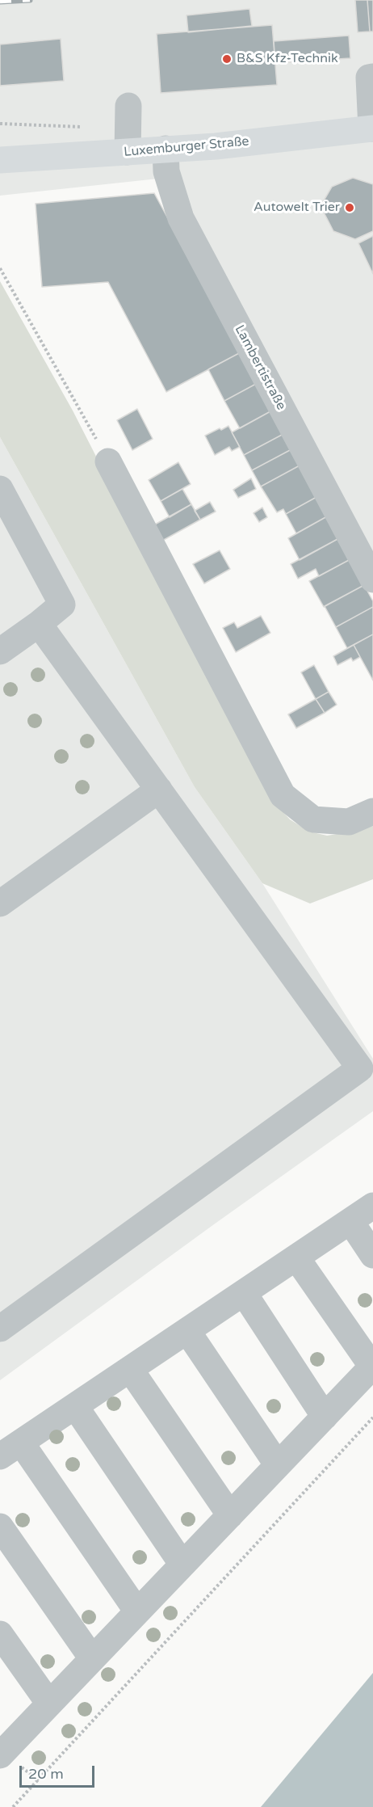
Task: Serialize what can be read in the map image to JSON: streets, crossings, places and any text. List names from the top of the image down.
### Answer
{
  "streets": {
    "main road": ["Luxemburger Straße"],
    "street": ["Lambertistraße"]
  },
  "crossings": [
    ["Luxemburger Straße", "Lambertistraße"]
  ],
  "places": ["B&S Kfz-Technik", "Autowelt Trier"],
  "scale_bar": "20 m"
}
